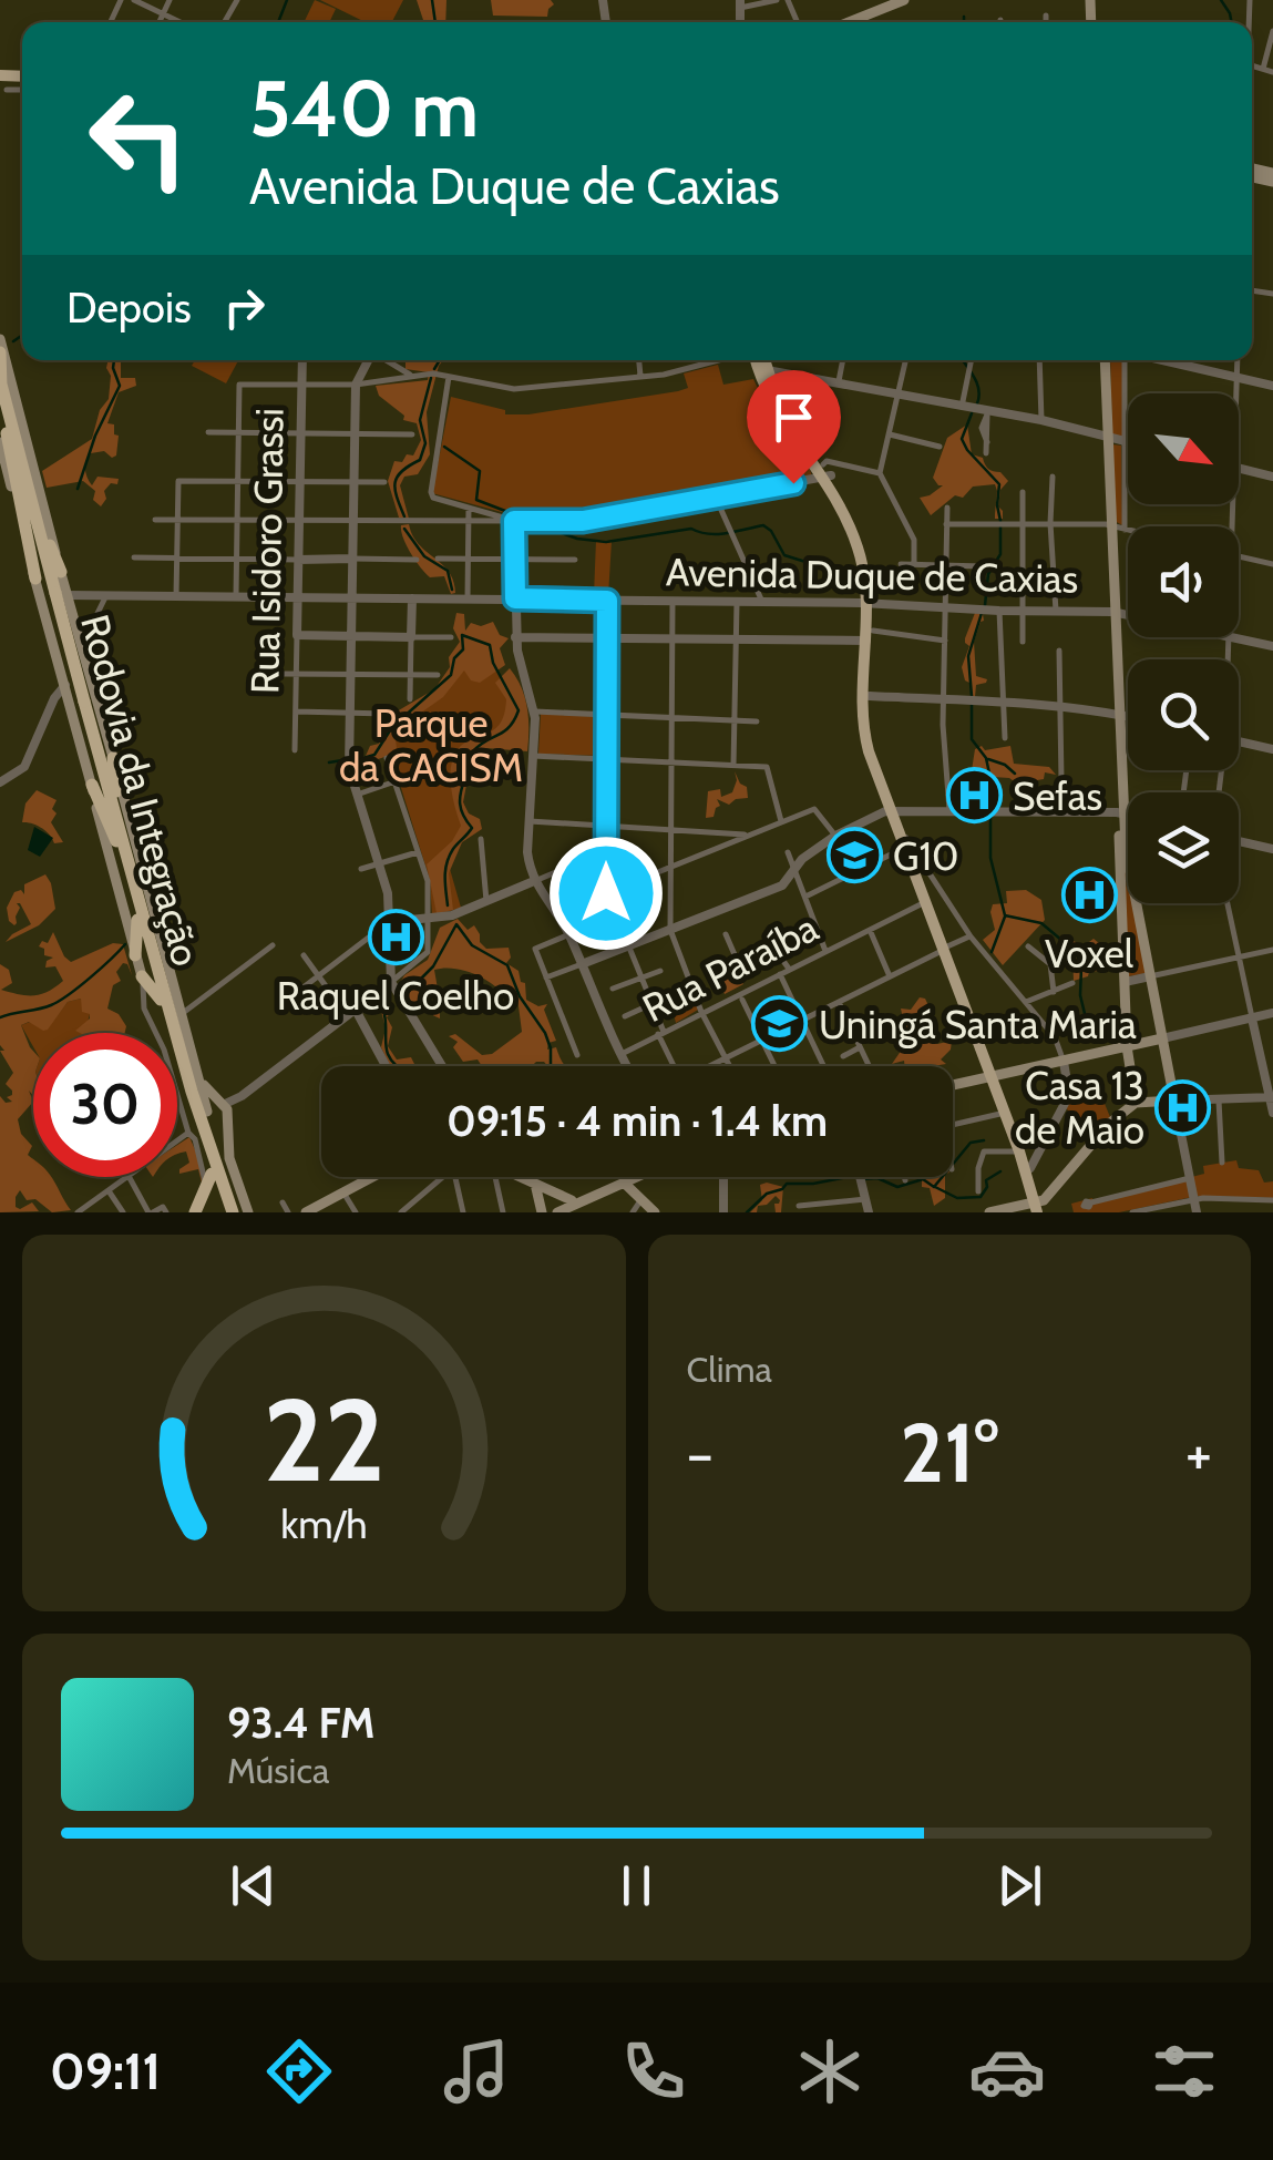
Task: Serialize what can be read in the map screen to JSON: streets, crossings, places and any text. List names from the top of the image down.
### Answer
{
  "streets": {
    "highway": ["Rodovia da Integração"],
    "street": ["Rua Isidoro Grassi", "Avenida Duque de Caxias", "Rua Paraíba"]
  },
  "crossings": [
    ["Rua Isidoro Grassi", "Avenida Duque de Caxias"],
    ["Avenida Duque de Caxias", "Rodovia da Integração"]
  ],
  "parks": ["Parque da CACISM"],
  "places": {
    "hospital": [
      "Sefas",
      "Voxel",
      "Raquel Coelho",
      "Casa 13 de Maio"
    ],
    "school or university": ["G10", "Uningá Santa Maria"]
  },
  "north": "bottom right",
  "page": {
    "turn": ["540 m", "Avenida Duque de Caxias"],
    "then": "Depois",
    "limit": "30",
    "trip": "09:15 · 4 min · 1.4 km",
    "tile": "Clima",
    "heat": ["−", "21°", "+"],
    "song": ["93.4 FM", "Música"],
    "tabs": "09:11",
    "gauge": ["22", "km/h"]
  }
}
